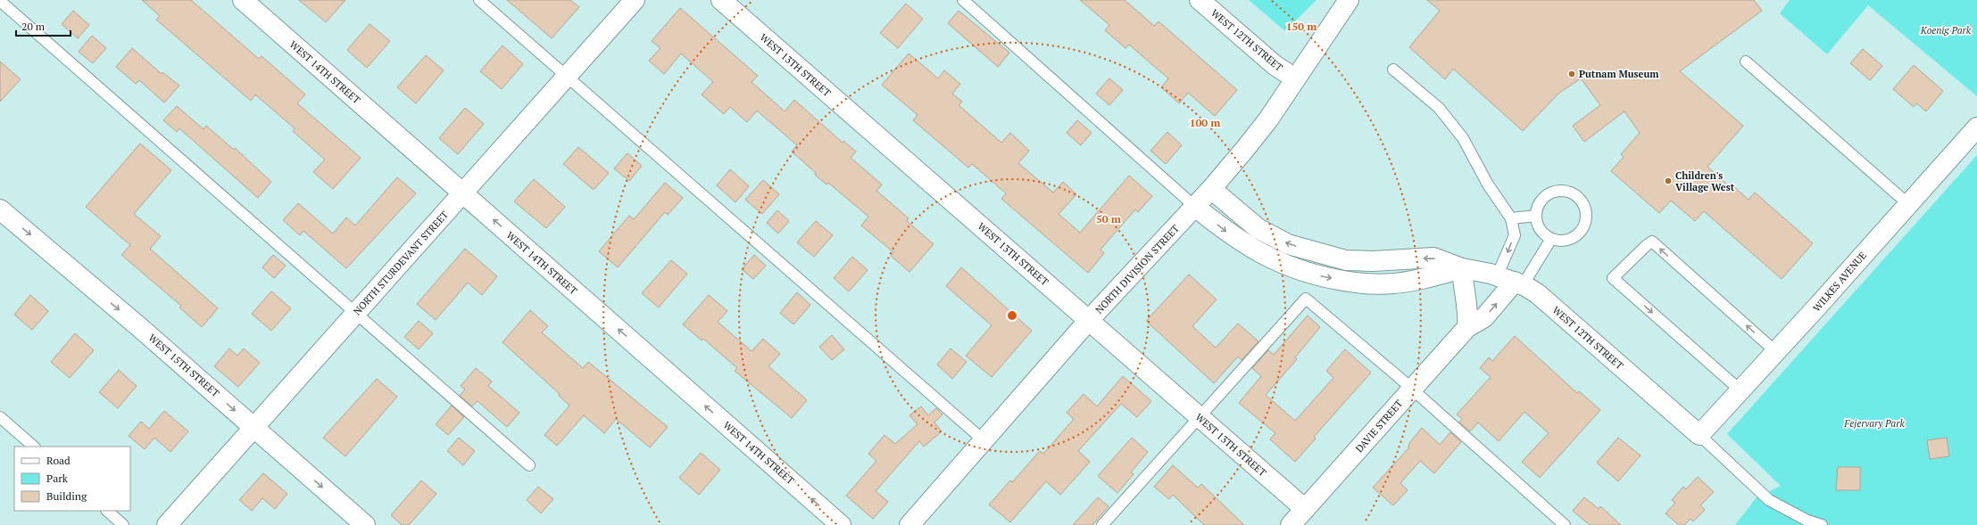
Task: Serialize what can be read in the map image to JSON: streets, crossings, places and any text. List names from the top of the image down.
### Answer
{
  "streets": {
    "street": [
      "WEST 12TH STREET",
      "WEST 13TH STREET",
      "WEST 14TH STREET",
      "NORTH STURDEVANT STREET",
      "NORTH DIVISION STREET",
      "WILKES AVENUE",
      "WEST 15TH STREET",
      "DAVIE STREET"
    ]
  },
  "crossings": [
    ["WEST 12TH STREET", "NORTH DIVISION STREET"],
    ["WEST 12TH STREET", "WILKES AVENUE"],
    ["WEST 12TH STREET", "DAVIE STREET"],
    ["WEST 13TH STREET", "NORTH DIVISION STREET"],
    ["WEST 13TH STREET", "DAVIE STREET"],
    ["WEST 14TH STREET", "NORTH STURDEVANT STREET"],
    ["NORTH STURDEVANT STREET", "WEST 15TH STREET"]
  ],
  "one_way": ["WEST 14TH STREET", "WEST 15TH STREET"],
  "parks": ["Koenig Park", "Fejervary Park"],
  "places": ["Putnam Museum", "Children's Village West"],
  "legend": ["Road", "Park", "Building"],
  "scale_bar": "20 m",
  "rings": ["150 m", "100 m", "50 m"]
}
